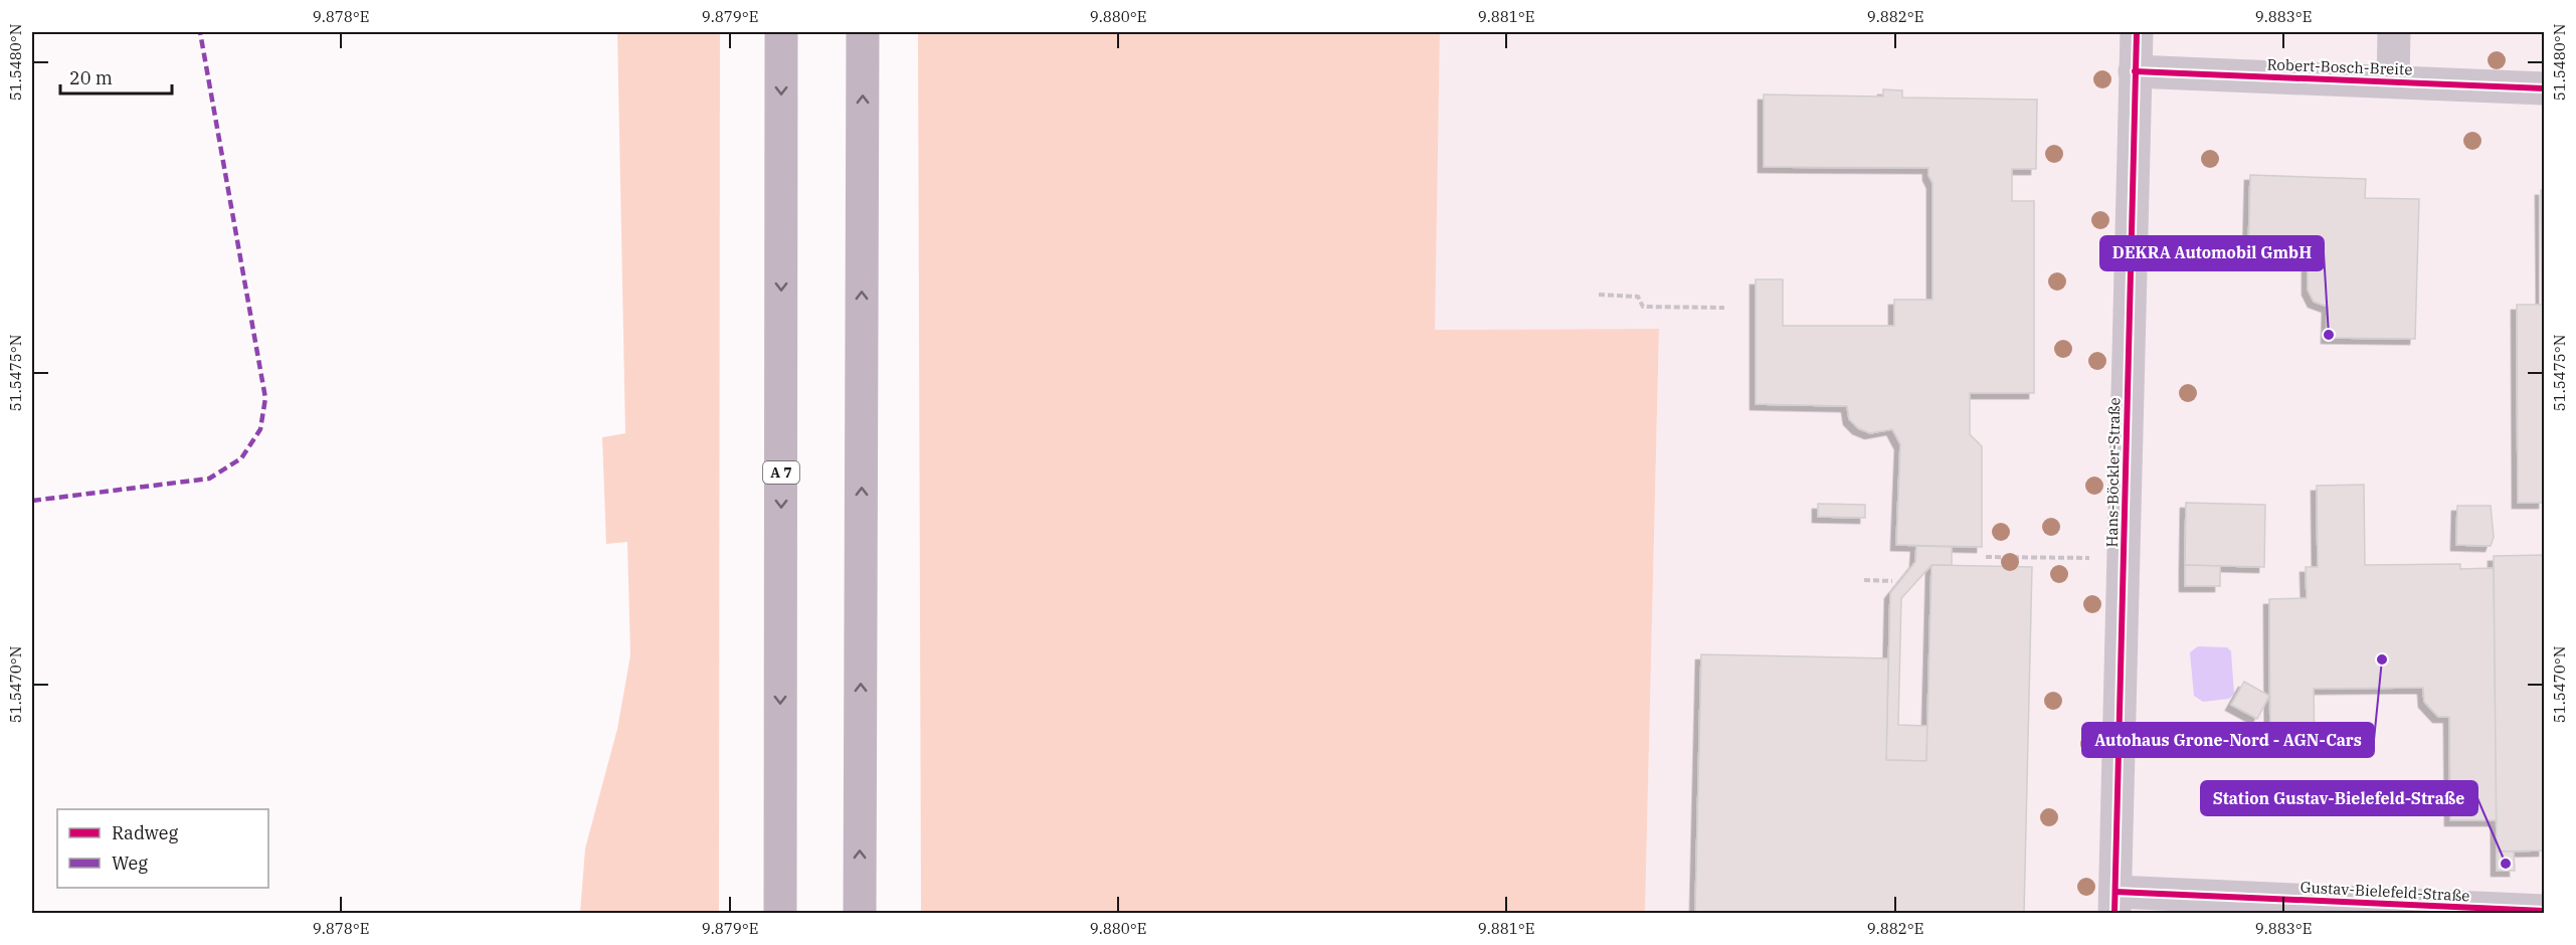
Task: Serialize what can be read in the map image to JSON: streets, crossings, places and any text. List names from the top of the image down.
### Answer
{
  "streets": {
    "highway": ["A 7"],
    "street": ["Robert-Bosch-Breite", "Hans-Böckler-Straße", "Gustav-Bielefeld-Straße"]
  },
  "crossings": [
    ["Robert-Bosch-Breite", "Hans-Böckler-Straße"],
    ["Hans-Böckler-Straße", "Gustav-Bielefeld-Straße"]
  ],
  "places": ["DEKRA Automobil GmbH", "Autohaus Grone-Nord - AGN-Cars", "Station Gustav-Bielefeld-Straße"],
  "legend": ["Radweg", "Weg"],
  "scale_bar": "20 m",
  "coordinates": [
    "9.878°E",
    "9.879°E",
    "9.880°E",
    "9.881°E",
    "9.882°E",
    "9.883°E",
    "51.5480°N",
    "51.5475°N",
    "51.5470°N"
  ]
}
